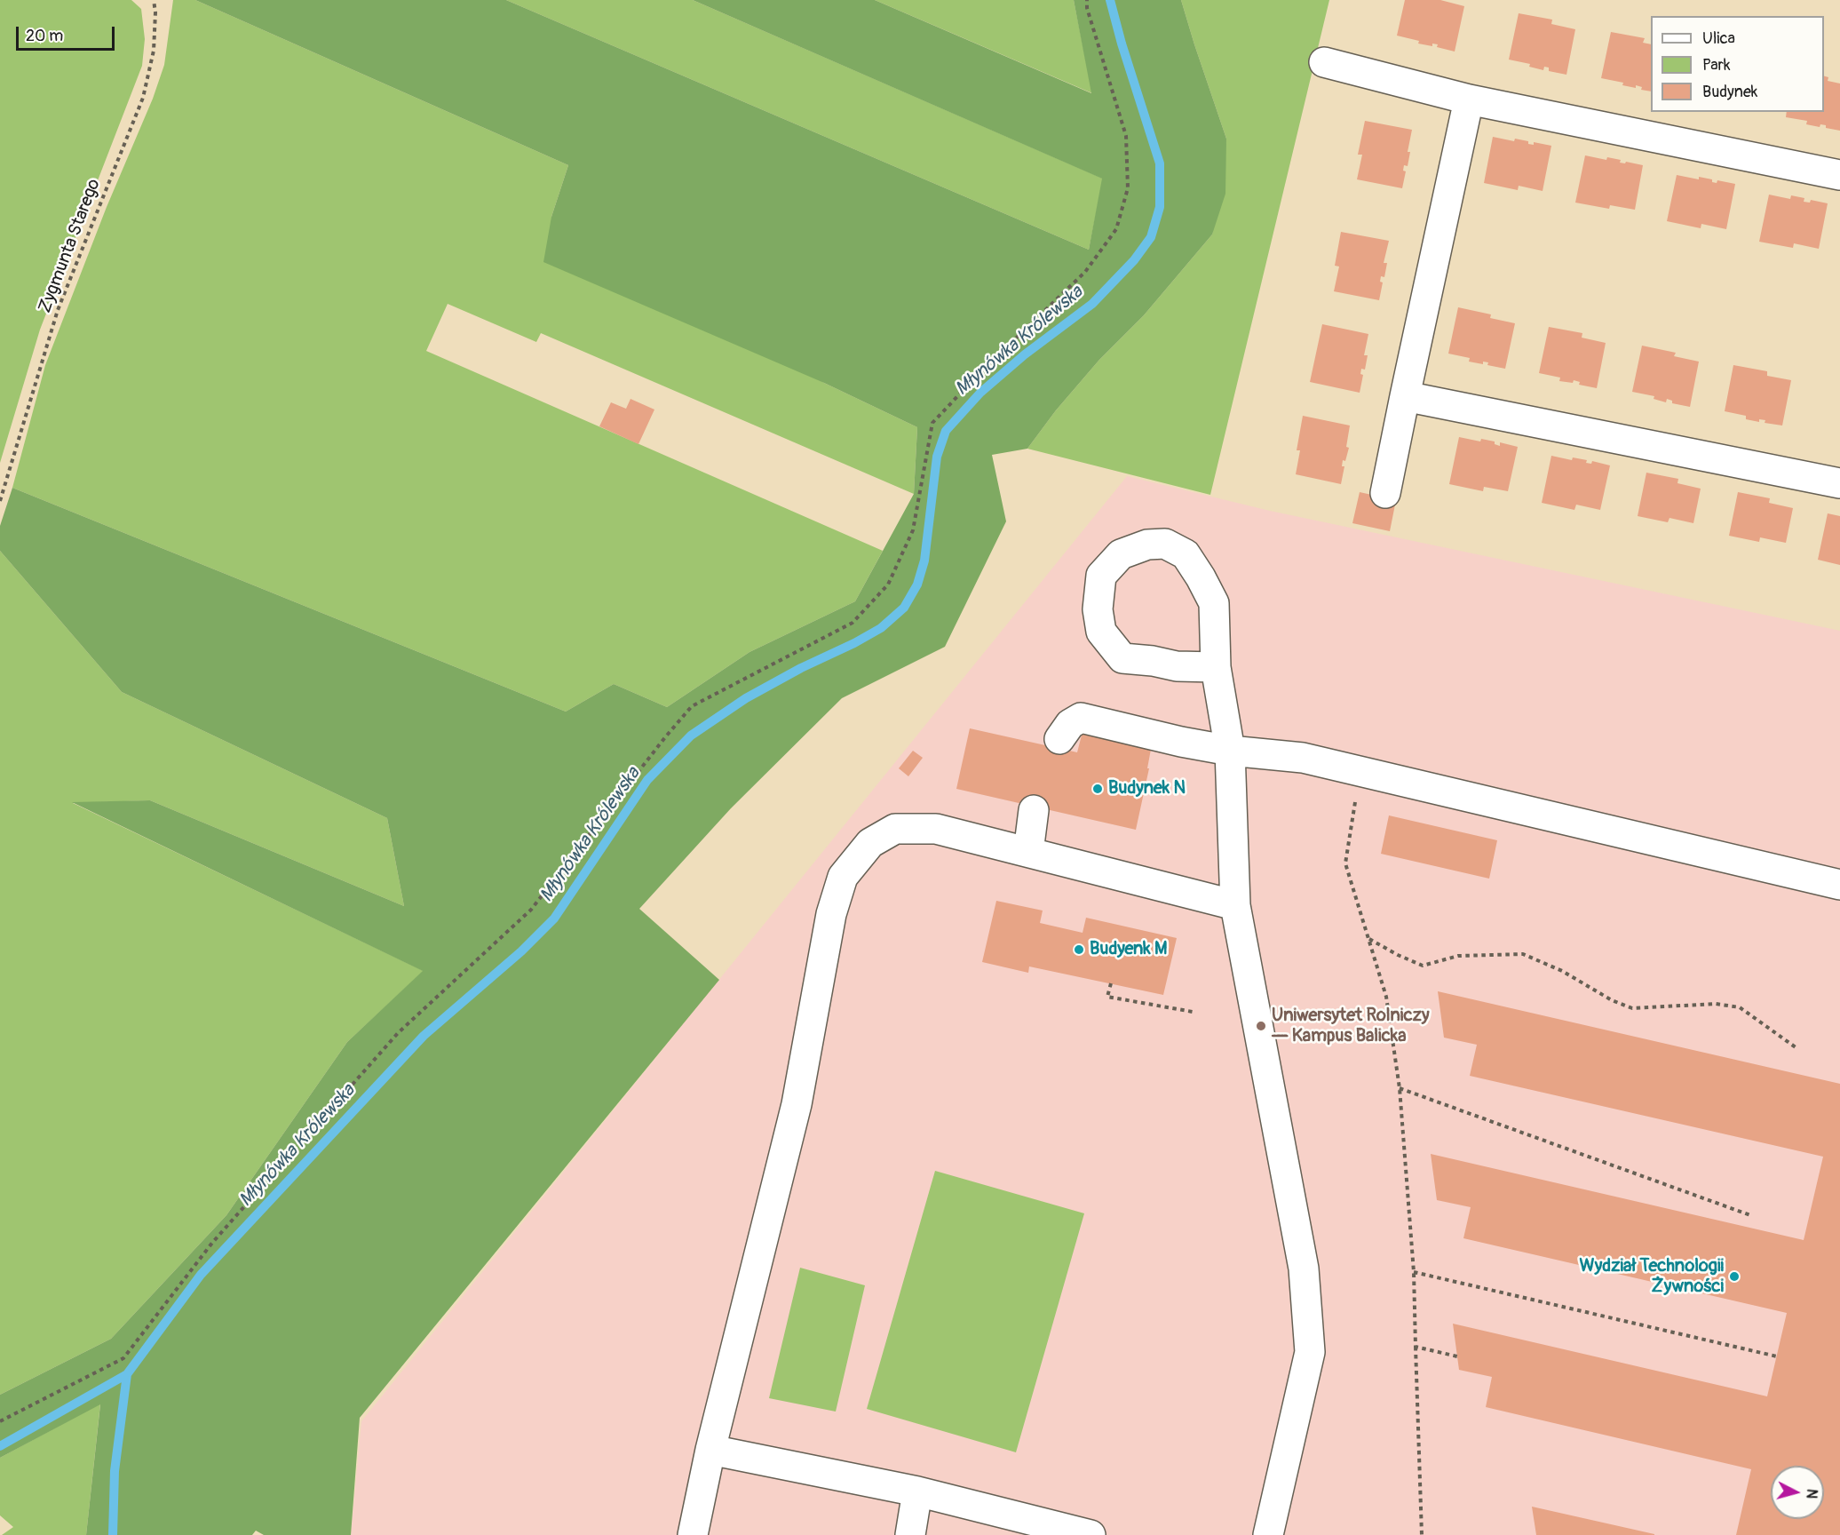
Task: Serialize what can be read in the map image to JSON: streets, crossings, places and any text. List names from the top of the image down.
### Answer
{
  "streets": {
    "path": ["Zygmunta Starego"]
  },
  "water": ["Młynówka Królewska"],
  "places": [
    "Budynek N",
    "Budyenk M",
    "Uniwersytet Rolniczy — Kampus Balicka",
    "Wydział Technologii Żywności"
  ],
  "legend": ["Ulica", "Park", "Budynek"],
  "scale_bar": "20 m",
  "north": "right"
}
